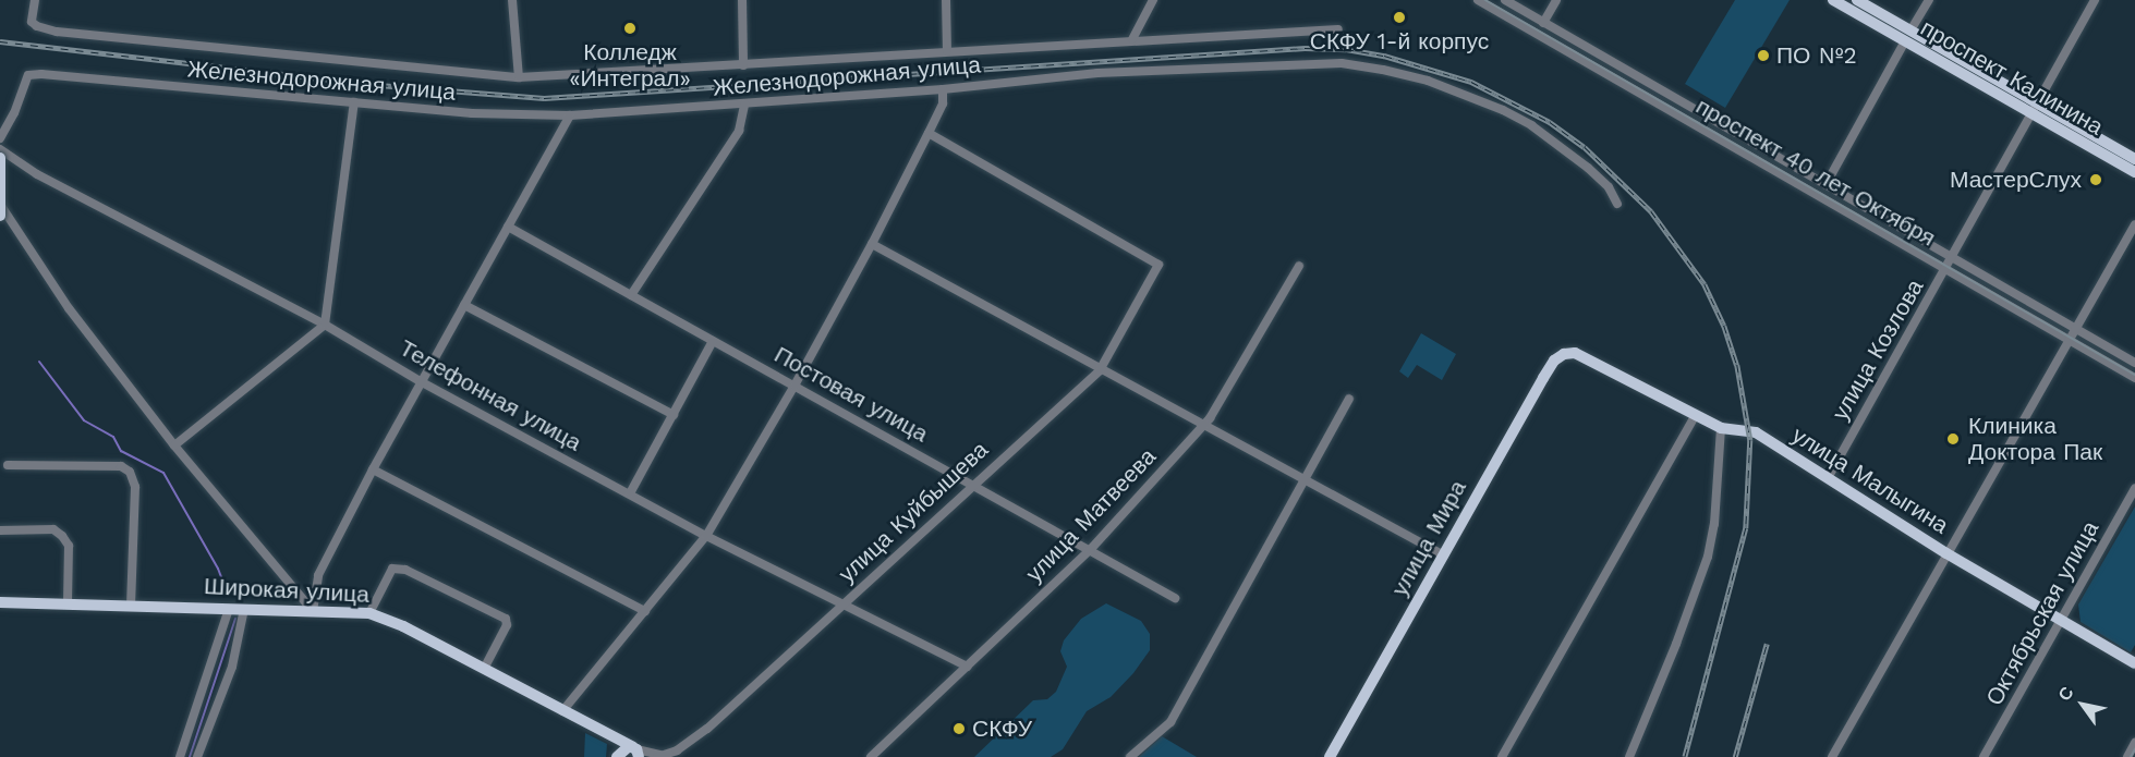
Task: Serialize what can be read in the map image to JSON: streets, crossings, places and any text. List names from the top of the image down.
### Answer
{
  "streets": {
    "main road": [
      "проспект Калинина",
      "улица Малыгина",
      "улица Мира",
      "Широкая улица"
    ],
    "street": [
      "Железнодорожная улица",
      "проспект 40 лет Октября",
      "улица Козлова",
      "Постовая улица",
      "Телефонная улица",
      "улица Куйбышева",
      "улица Матвеева",
      "Октябрьская улица"
    ]
  },
  "crossings": [
    ["проспект Калинина", "улица Козлова"],
    ["проспект 40 лет Октября", "улица Козлова"],
    ["улица Козлова", "улица Малыгина"],
    ["Постовая улица", "улица Куйбышева"],
    ["Постовая улица", "улица Матвеева"],
    ["Телефонная улица", "улица Куйбышева"],
    ["Телефонная улица", "улица Матвеева"],
    ["улица Малыгина", "улица Мира"],
    ["улица Малыгина", "Октябрьская улица"],
    ["улица Куйбышева", "Широкая улица"]
  ],
  "places": [
    "СКФУ 1-й корпус",
    "Колледж «Интеграл»",
    "ПО №2",
    "МастерСлух",
    "Клиника Доктора Пак",
    "СКФУ"
  ],
  "north": "top left"
}
